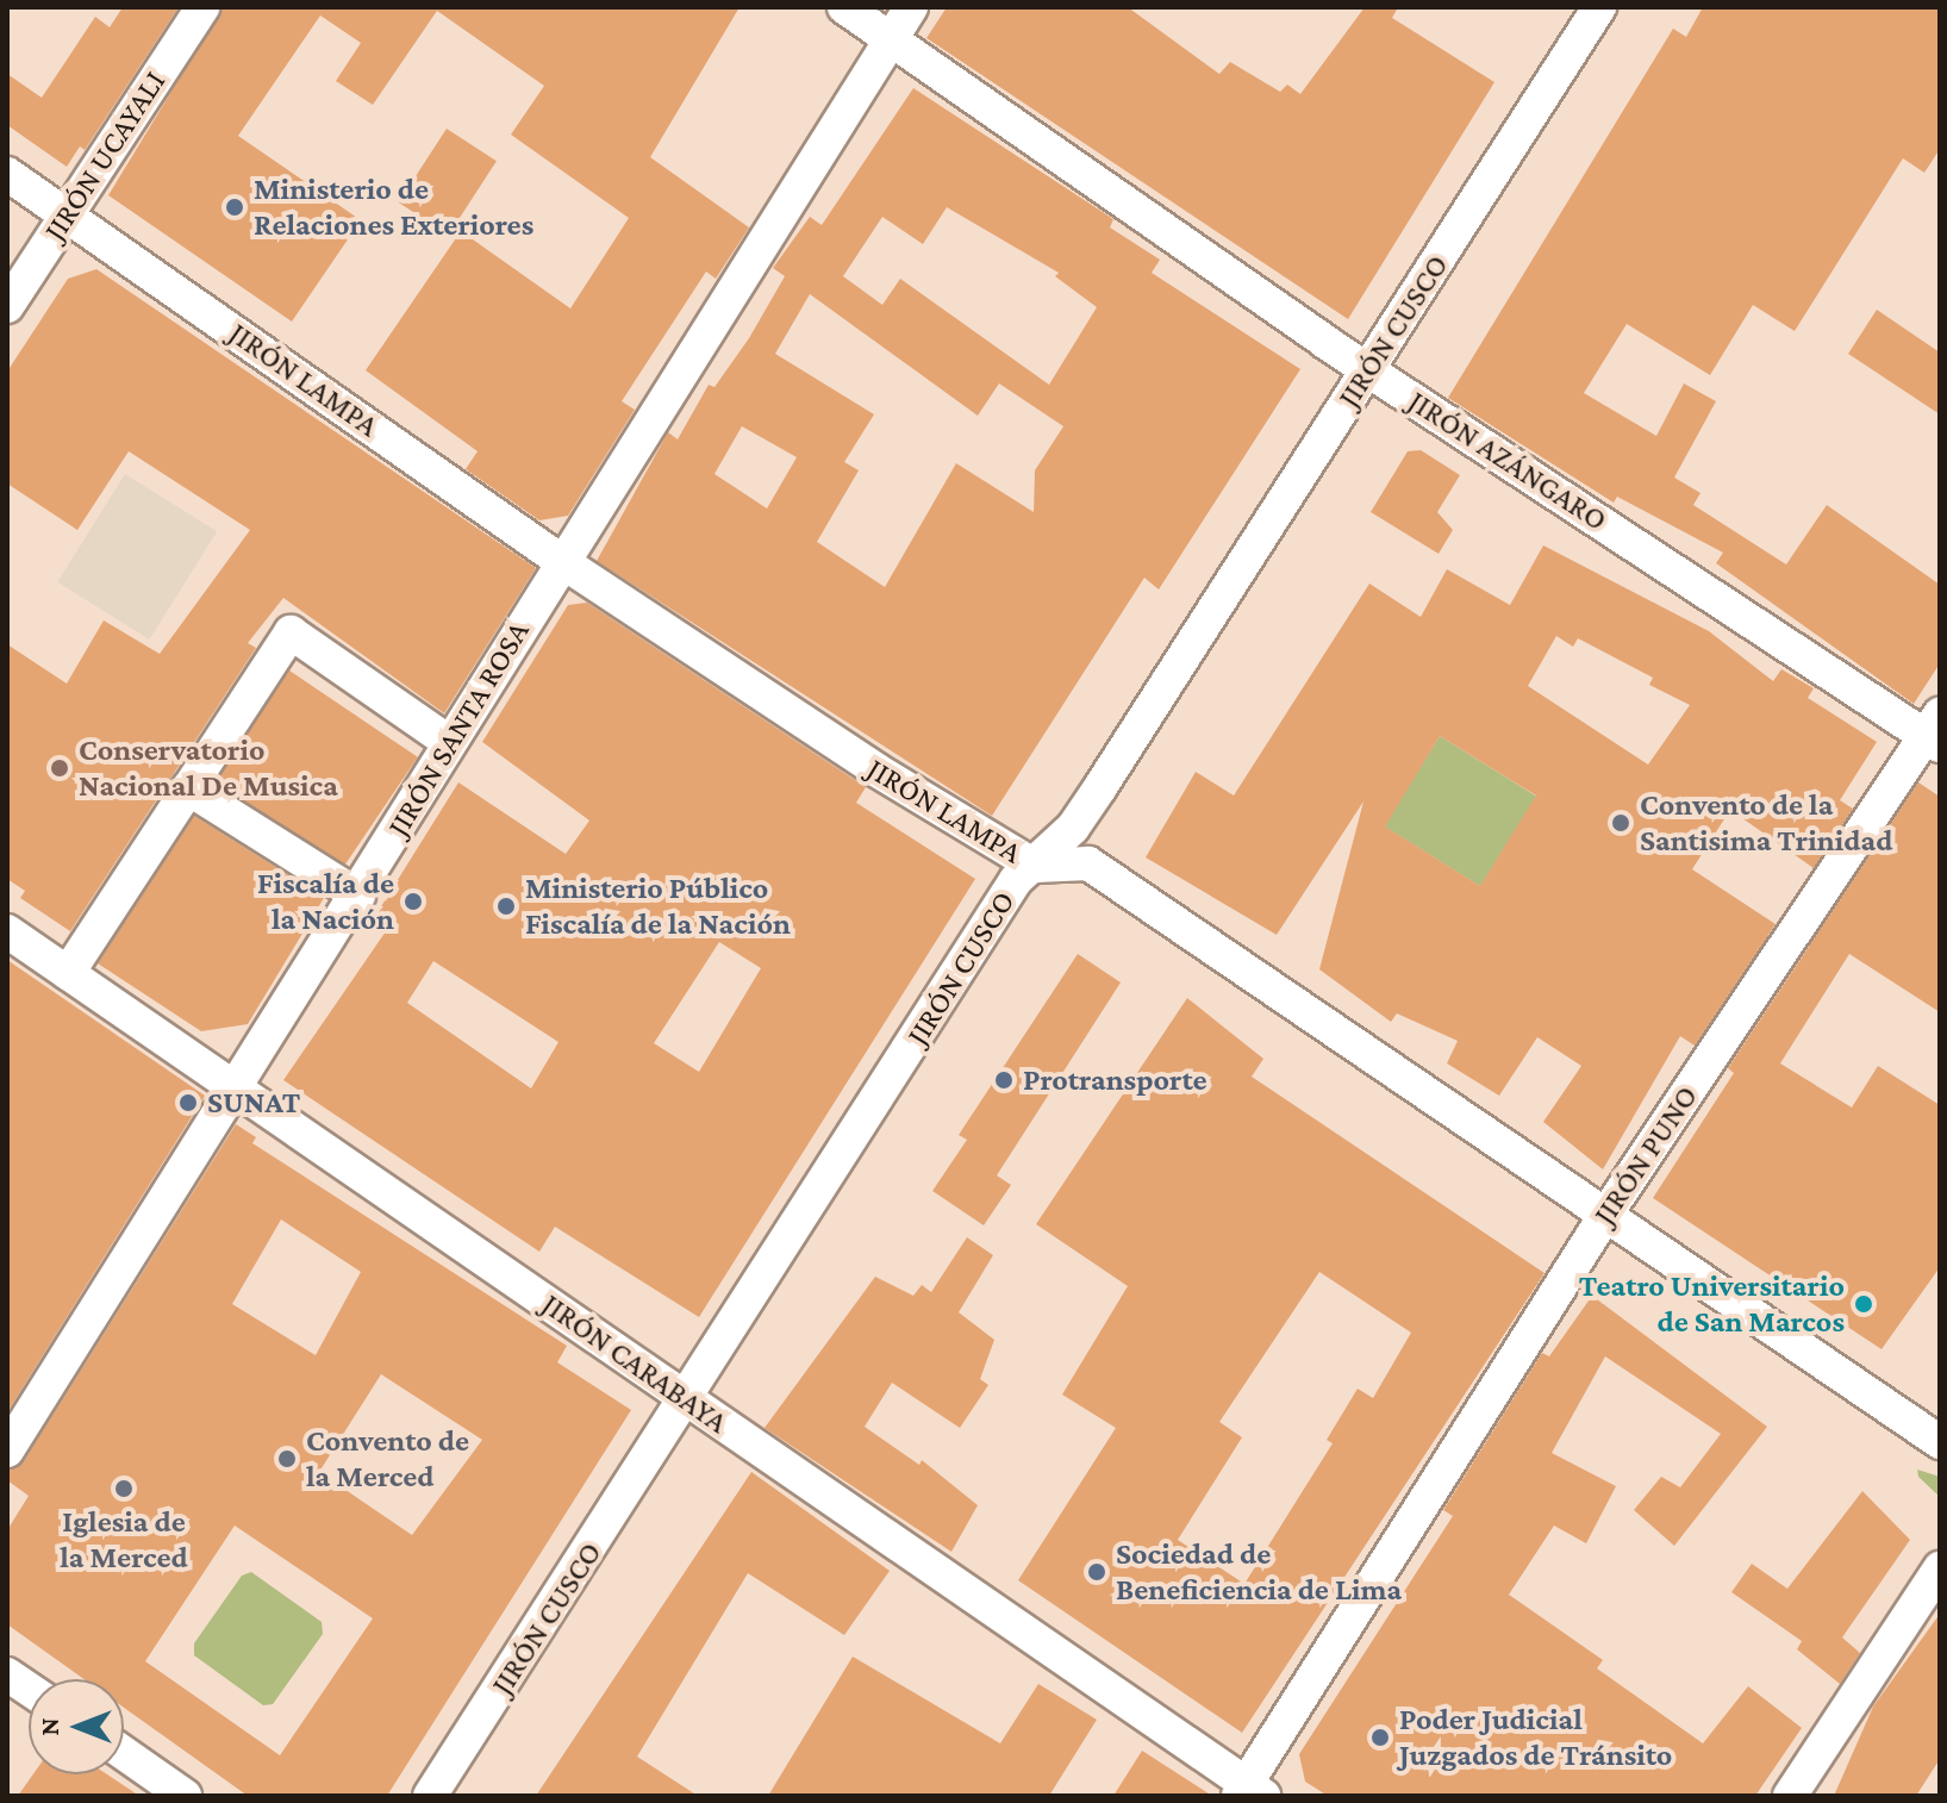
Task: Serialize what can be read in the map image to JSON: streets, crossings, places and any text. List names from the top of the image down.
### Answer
{
  "streets": {
    "street": [
      "JIRÓN UCAYALI",
      "JIRÓN CUSCO",
      "JIRÓN LAMPA",
      "JIRÓN AZÁNGARO",
      "JIRÓN SANTA ROSA",
      "JIRÓN PUNO",
      "JIRÓN CARABAYA"
    ]
  },
  "crossings": [
    ["JIRÓN UCAYALI", "JIRÓN LAMPA"],
    ["JIRÓN CUSCO", "JIRÓN LAMPA"],
    ["JIRÓN CUSCO", "JIRÓN AZÁNGARO"],
    ["JIRÓN CUSCO", "JIRÓN CARABAYA"],
    ["JIRÓN LAMPA", "JIRÓN SANTA ROSA"],
    ["JIRÓN LAMPA", "JIRÓN PUNO"],
    ["JIRÓN AZÁNGARO", "JIRÓN SANTA ROSA"],
    ["JIRÓN AZÁNGARO", "JIRÓN PUNO"],
    ["JIRÓN SANTA ROSA", "JIRÓN CARABAYA"],
    ["JIRÓN PUNO", "JIRÓN CARABAYA"]
  ],
  "places": [
    "Ministerio de Relaciones Exteriores",
    "Conservatorio Nacional De Musica",
    "Convento de la Santisima Trinidad",
    "Fiscalía de la Nación",
    "Ministerio Público Fiscalía de la Nación",
    "Protransporte",
    "SUNAT",
    "Teatro Universitario de San Marcos",
    "Convento de la Merced",
    "Iglesia de la Merced",
    "Sociedad de Beneficiencia de Lima",
    "Poder Judicial Juzgados de Tránsito"
  ],
  "north": "left"
}
